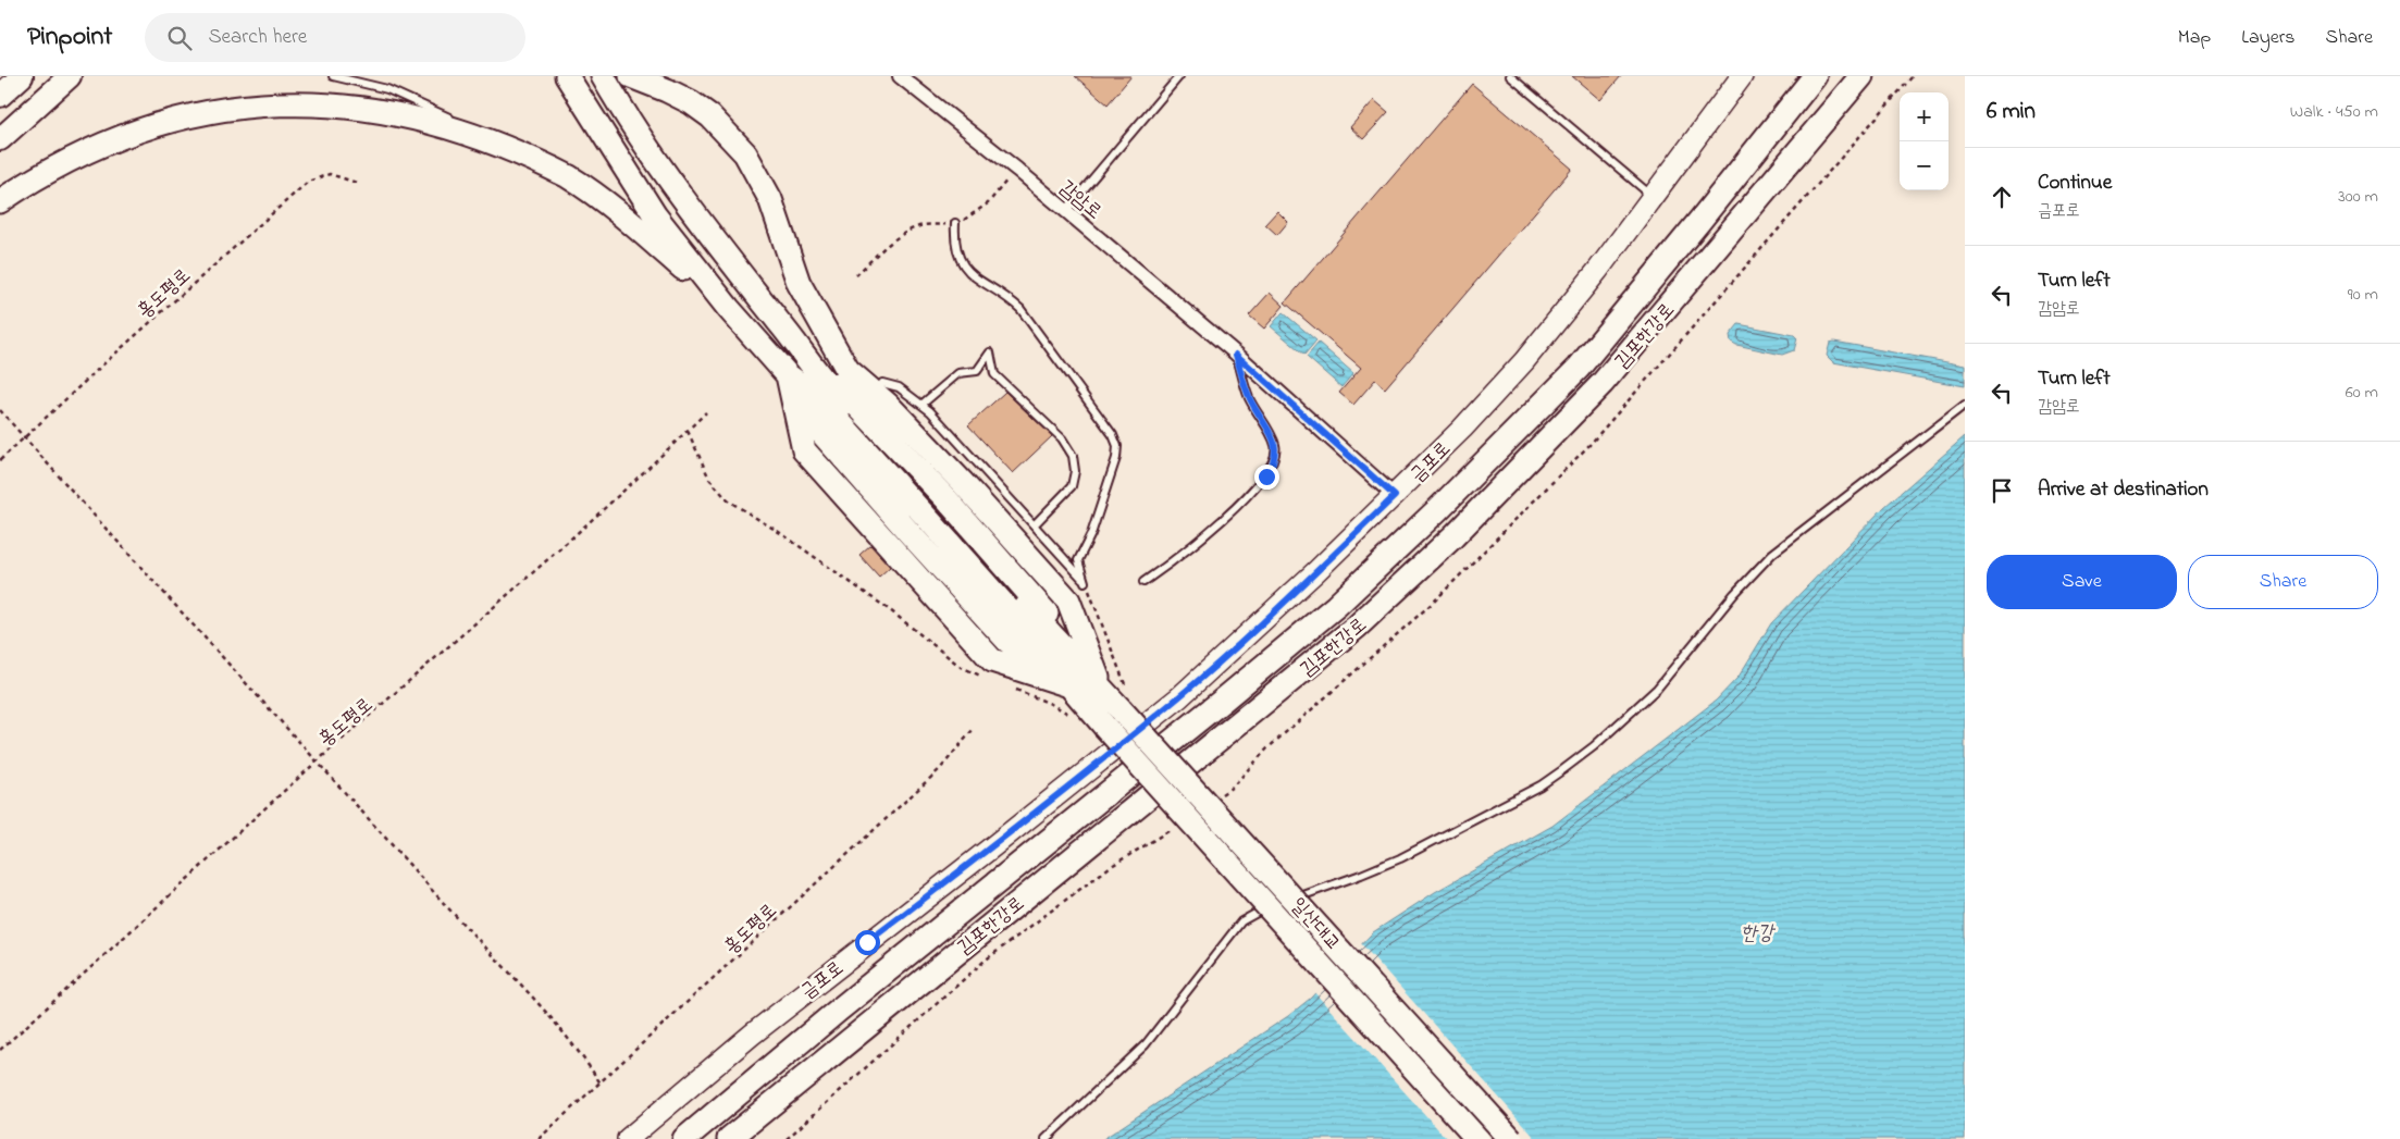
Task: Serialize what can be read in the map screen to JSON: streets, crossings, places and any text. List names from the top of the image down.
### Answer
{
  "streets": {
    "highway": ["김포한강로", "일산대교"],
    "main road": ["금포로"],
    "street": ["감암로"],
    "path": ["홍도평로"]
  },
  "crossings": [
    ["감암로", "금포로"]
  ],
  "water": ["한강"],
  "page": {
    "header": "Pinpoint",
    "search": "Search here",
    "nav": ["Map", "Layers", "Share"],
    "heading": ["6 min", "Walk · 450 m"],
    "map_buttons": ["+", "−"],
    "list": [
      ["Continue", "금포로", "300 m"],
      ["Turn left", "감암로", "90 m"],
      ["Turn left", "감암로", "60 m"],
      "Arrive at destination"
    ],
    "buttons": ["Save", "Share"]
  }
}
